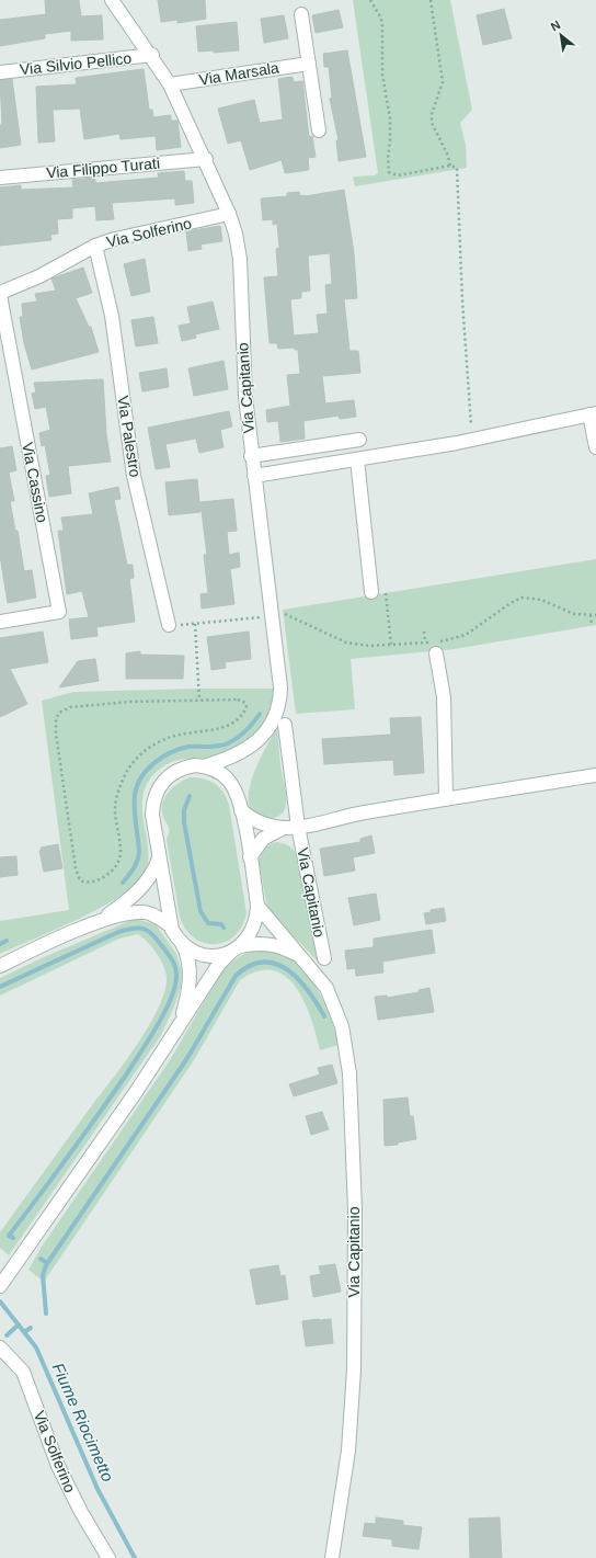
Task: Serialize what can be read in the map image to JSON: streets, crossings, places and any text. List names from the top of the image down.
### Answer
{
  "streets": {
    "street": [
      "Via Silvio Pellico",
      "Via Marsala",
      "Via Filippo Turati",
      "Via Solferino",
      "Via Capitanio",
      "Via Palestro",
      "Via Cassino"
    ]
  },
  "crossings": [
    ["Via Silvio Pellico", "Via Capitanio"],
    ["Via Marsala", "Via Capitanio"],
    ["Via Filippo Turati", "Via Capitanio"],
    ["Via Solferino", "Via Capitanio"],
    ["Via Solferino", "Via Palestro"],
    ["Via Solferino", "Via Cassino"]
  ],
  "water": ["Fiume Riocimetto"],
  "north": "top left"
}
